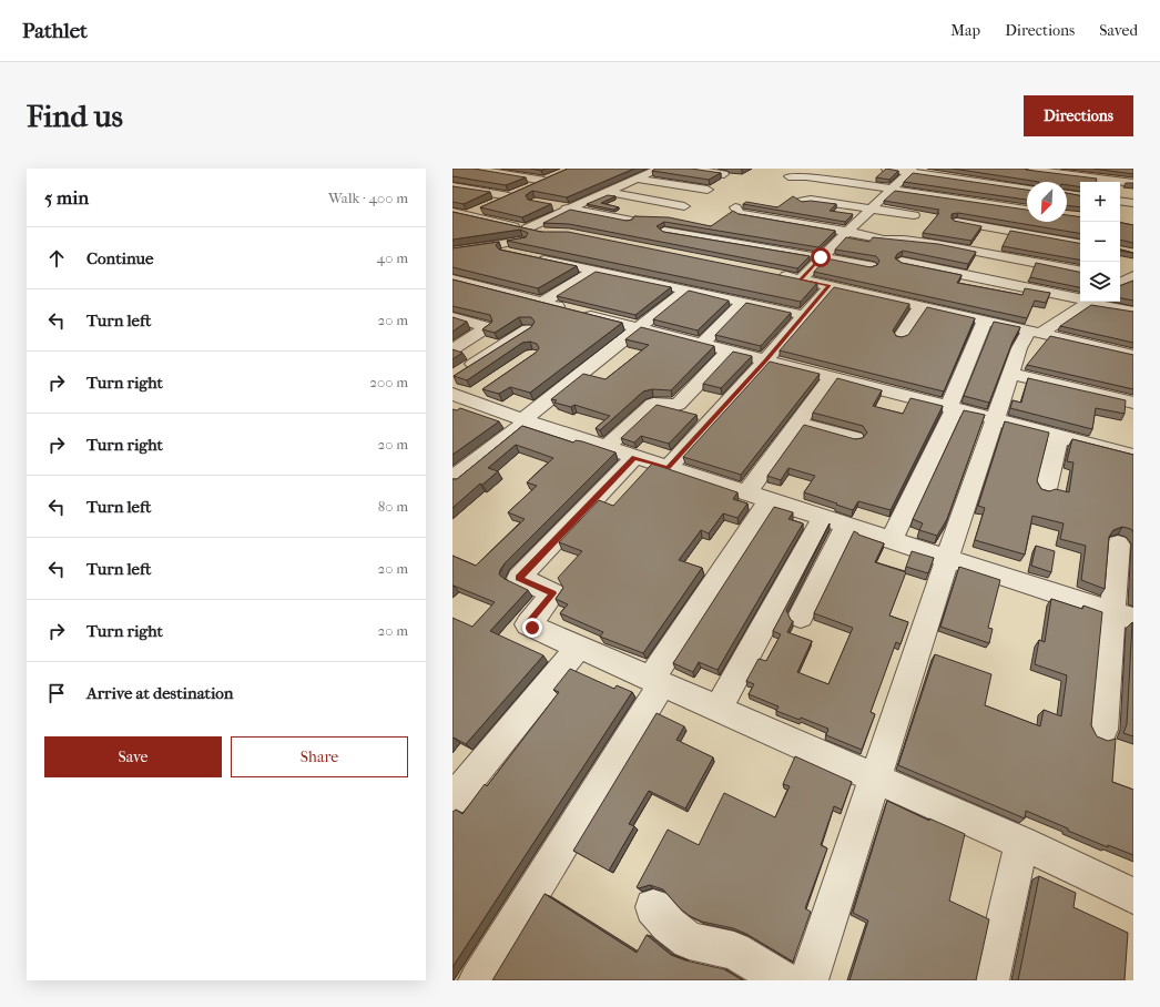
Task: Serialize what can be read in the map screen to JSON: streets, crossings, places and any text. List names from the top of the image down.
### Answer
{
  "north": "bottom left",
  "page": {
    "header": "Pathlet",
    "nav": ["Map", "Directions", "Saved"],
    "buttons": [
      "Directions",
      ["Save", "Share"]
    ],
    "title": "Find us",
    "heading": ["5 min", "Walk · 400 m"],
    "map_buttons": ["+", "−"],
    "list": [
      ["Continue", "40 m"],
      ["Turn left", "20 m"],
      ["Turn right", "200 m"],
      ["Turn right", "20 m"],
      ["Turn left", "80 m"],
      ["Turn left", "20 m"],
      ["Turn right", "20 m"],
      "Arrive at destination"
    ]
  }
}
